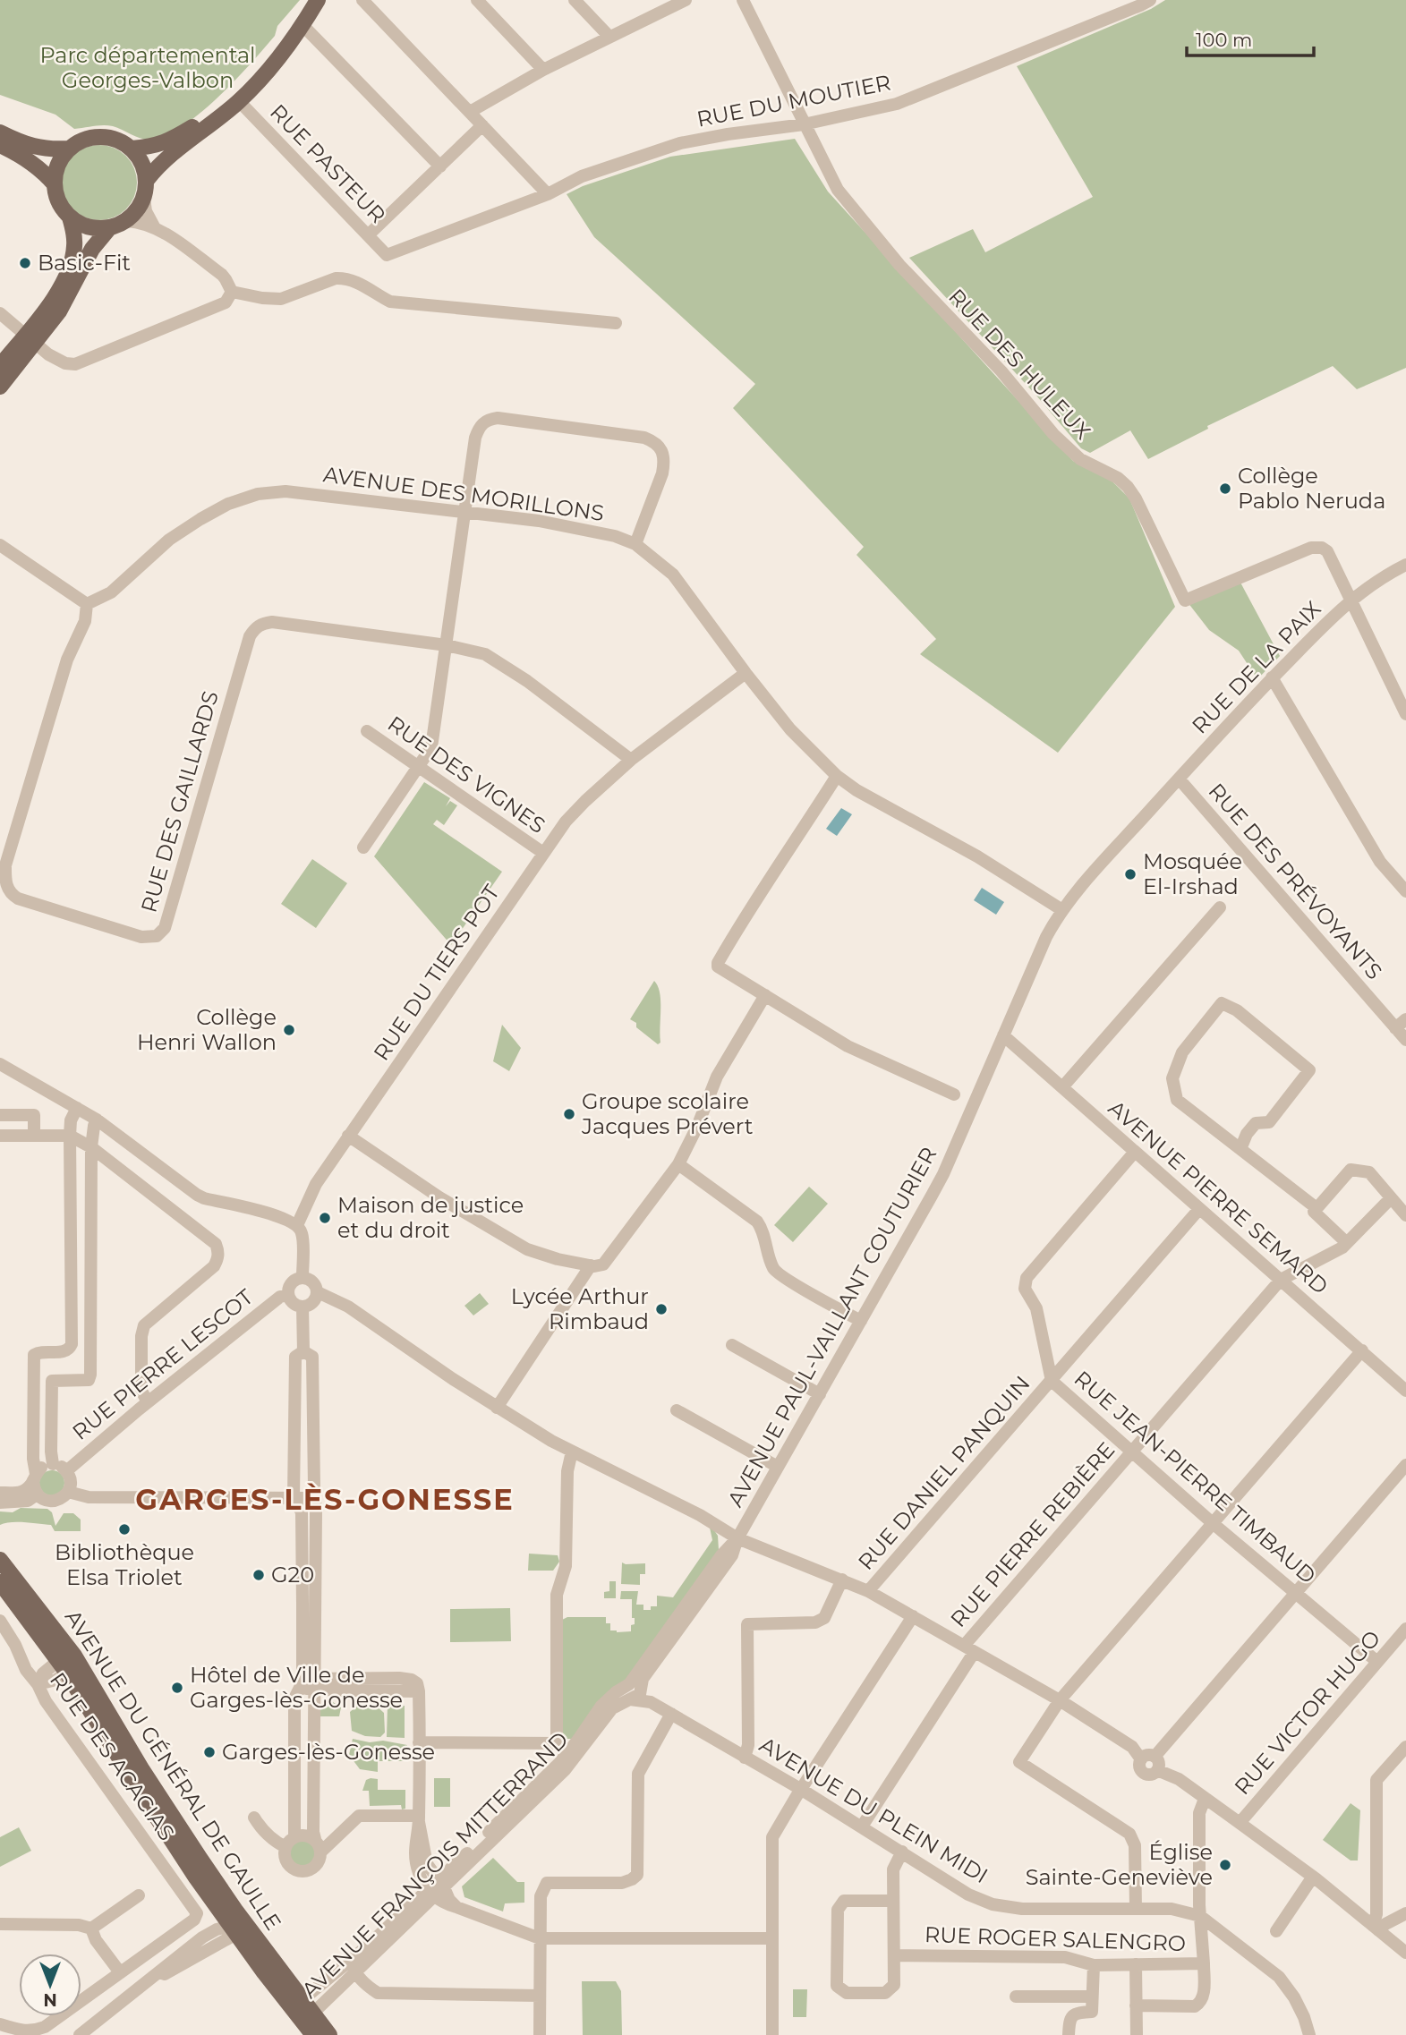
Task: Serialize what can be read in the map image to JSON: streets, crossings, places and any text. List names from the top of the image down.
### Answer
{
  "streets": {
    "main road": ["AVENUE DU GÉNÉRAL DE GAULLE"],
    "street": [
      "RUE DU MOUTIER",
      "RUE PASTEUR",
      "RUE DES HULEUX",
      "AVENUE DES MORILLONS",
      "RUE DE LA PAIX",
      "RUE DES VIGNES",
      "RUE DES GAILLARDS",
      "RUE DES PRÉVOYANTS",
      "RUE DU TIERS POT",
      "AVENUE PIERRE SEMARD",
      "AVENUE PAUL-VAILLANT COUTURIER",
      "RUE PIERRE LESCOT",
      "RUE DANIEL PANQUIN",
      "RUE JEAN-PIERRE TIMBAUD",
      "RUE PIERRE REBIÈRE",
      "RUE VICTOR HUGO",
      "RUE DES ACACIAS",
      "AVENUE DU PLEIN MIDI",
      "AVENUE FRANÇOIS MITTERRAND",
      "RUE ROGER SALENGRO"
    ]
  },
  "crossings": [
    ["RUE DU MOUTIER", "RUE PASTEUR"],
    ["RUE DU MOUTIER", "RUE DES HULEUX"],
    ["RUE DES HULEUX", "RUE DE LA PAIX"],
    ["AVENUE DES MORILLONS", "RUE DES GAILLARDS"],
    ["AVENUE DES MORILLONS", "RUE DU TIERS POT"],
    ["AVENUE DES MORILLONS", "AVENUE PAUL-VAILLANT COUTURIER"],
    ["RUE DE LA PAIX", "RUE DES PRÉVOYANTS"],
    ["RUE DE LA PAIX", "AVENUE PAUL-VAILLANT COUTURIER"],
    ["RUE DES VIGNES", "RUE DU TIERS POT"],
    ["AVENUE PIERRE SEMARD", "AVENUE PAUL-VAILLANT COUTURIER"],
    ["AVENUE PIERRE SEMARD", "RUE DANIEL PANQUIN"],
    ["AVENUE PIERRE SEMARD", "RUE JEAN-PIERRE TIMBAUD"],
    ["AVENUE PIERRE SEMARD", "RUE PIERRE REBIÈRE"],
    ["AVENUE PAUL-VAILLANT COUTURIER", "AVENUE FRANÇOIS MITTERRAND"],
    ["RUE DANIEL PANQUIN", "RUE JEAN-PIERRE TIMBAUD"],
    ["RUE JEAN-PIERRE TIMBAUD", "RUE PIERRE REBIÈRE"],
    ["RUE JEAN-PIERRE TIMBAUD", "RUE VICTOR HUGO"],
    ["RUE PIERRE REBIÈRE", "AVENUE DU PLEIN MIDI"],
    ["AVENUE DU GÉNÉRAL DE GAULLE", "AVENUE FRANÇOIS MITTERRAND"],
    ["AVENUE DU PLEIN MIDI", "AVENUE FRANÇOIS MITTERRAND"],
    ["AVENUE DU PLEIN MIDI", "RUE ROGER SALENGRO"]
  ],
  "districts": ["GARGES-LÈS-GONESSE"],
  "parks": ["Parc départemental Georges-Valbon"],
  "places": [
    "Basic-Fit",
    "Collège Pablo Neruda",
    "Mosquée El-Irshad",
    "Collège Henri Wallon",
    "Groupe scolaire Jacques Prévert",
    "Maison de justice et du droit",
    "Lycée Arthur Rimbaud",
    "Bibliothèque Elsa Triolet",
    "G20",
    "Hôtel de Ville de Garges-lès-Gonesse",
    "Garges-lès-Gonesse",
    "Église Sainte-Geneviève"
  ],
  "scale_bar": "100 m",
  "north": "bottom"
}
